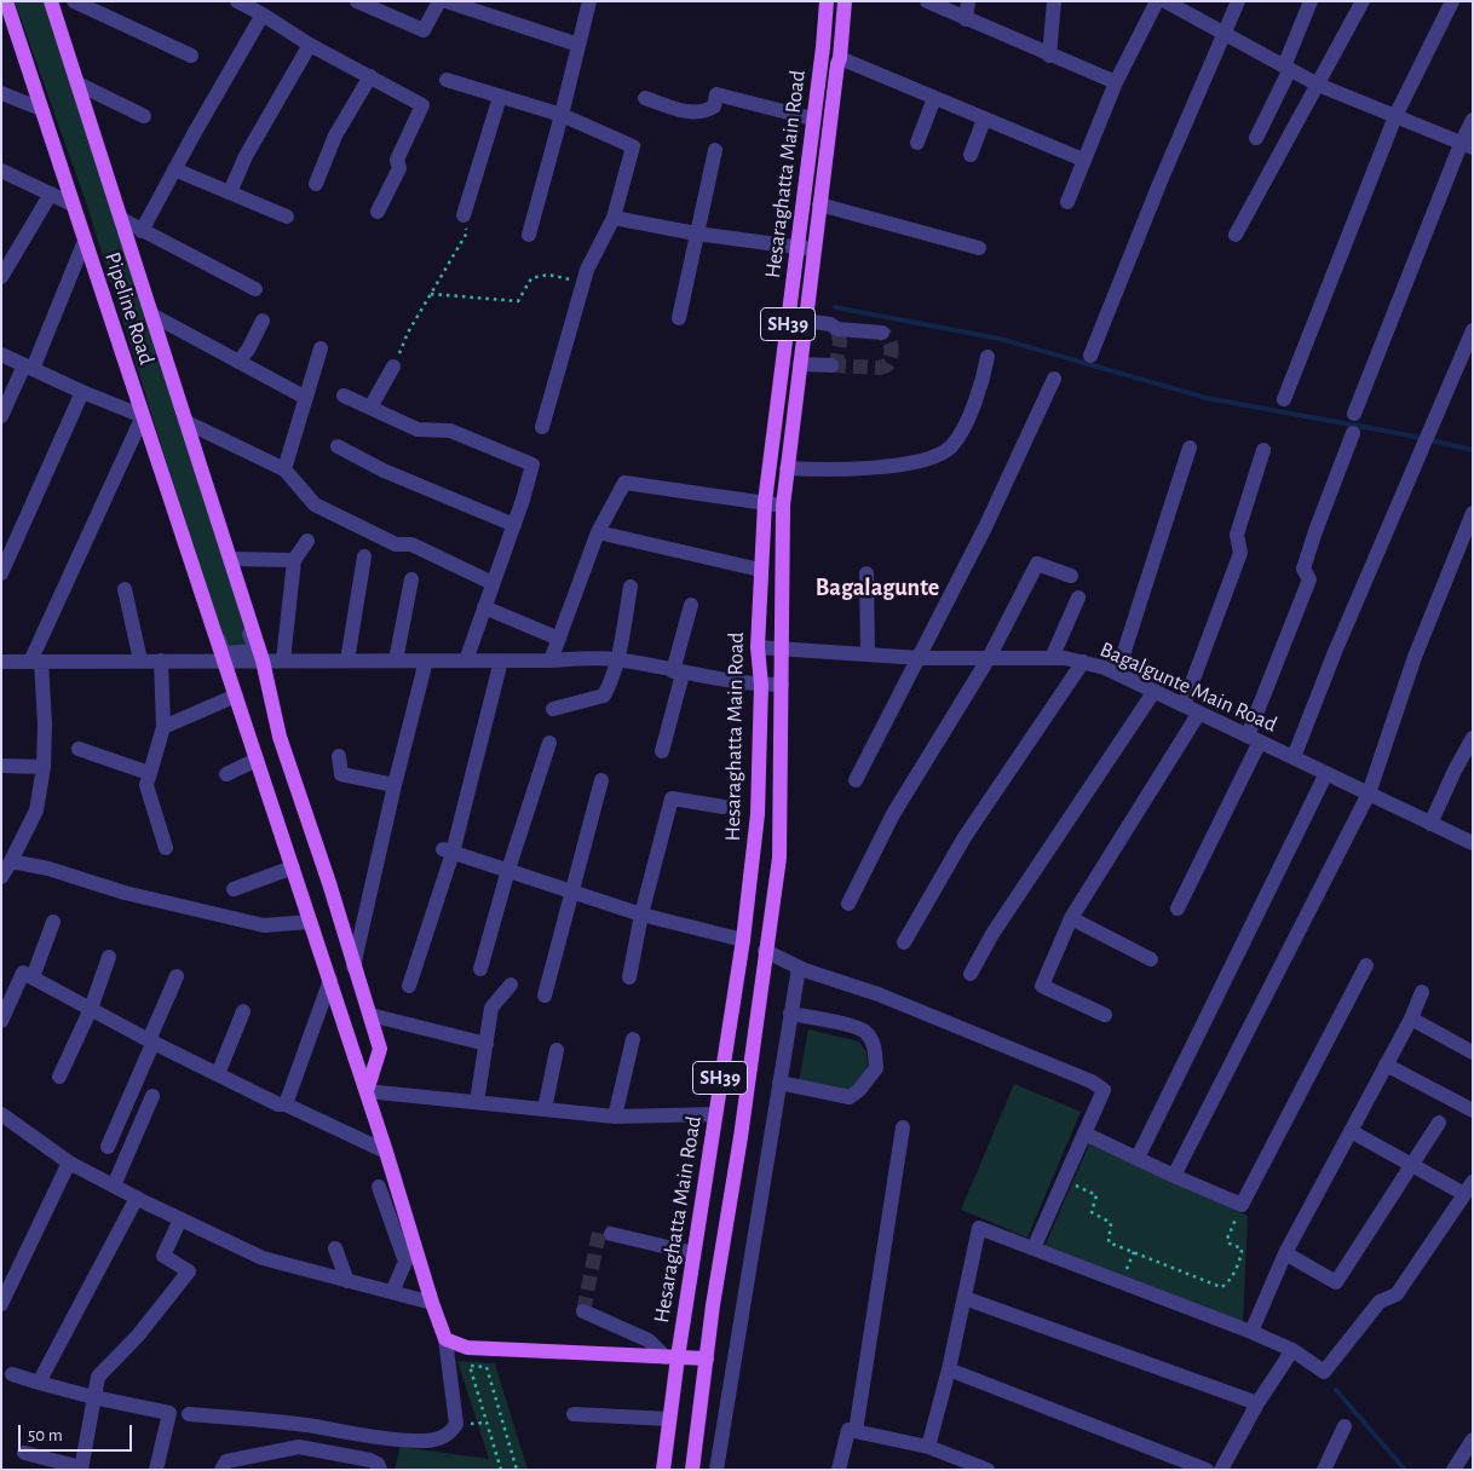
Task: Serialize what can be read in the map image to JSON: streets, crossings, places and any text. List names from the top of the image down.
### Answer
{
  "streets": {
    "main road": ["Hesaraghatta Main Road", "Pipeline Road", "SH39"],
    "street": ["Bagalgunte Main Road"]
  },
  "crossings": [
    ["Hesaraghatta Main Road", "Bagalgunte Main Road"]
  ],
  "districts": ["Bagalagunte"],
  "scale_bar": "50 m"
}
